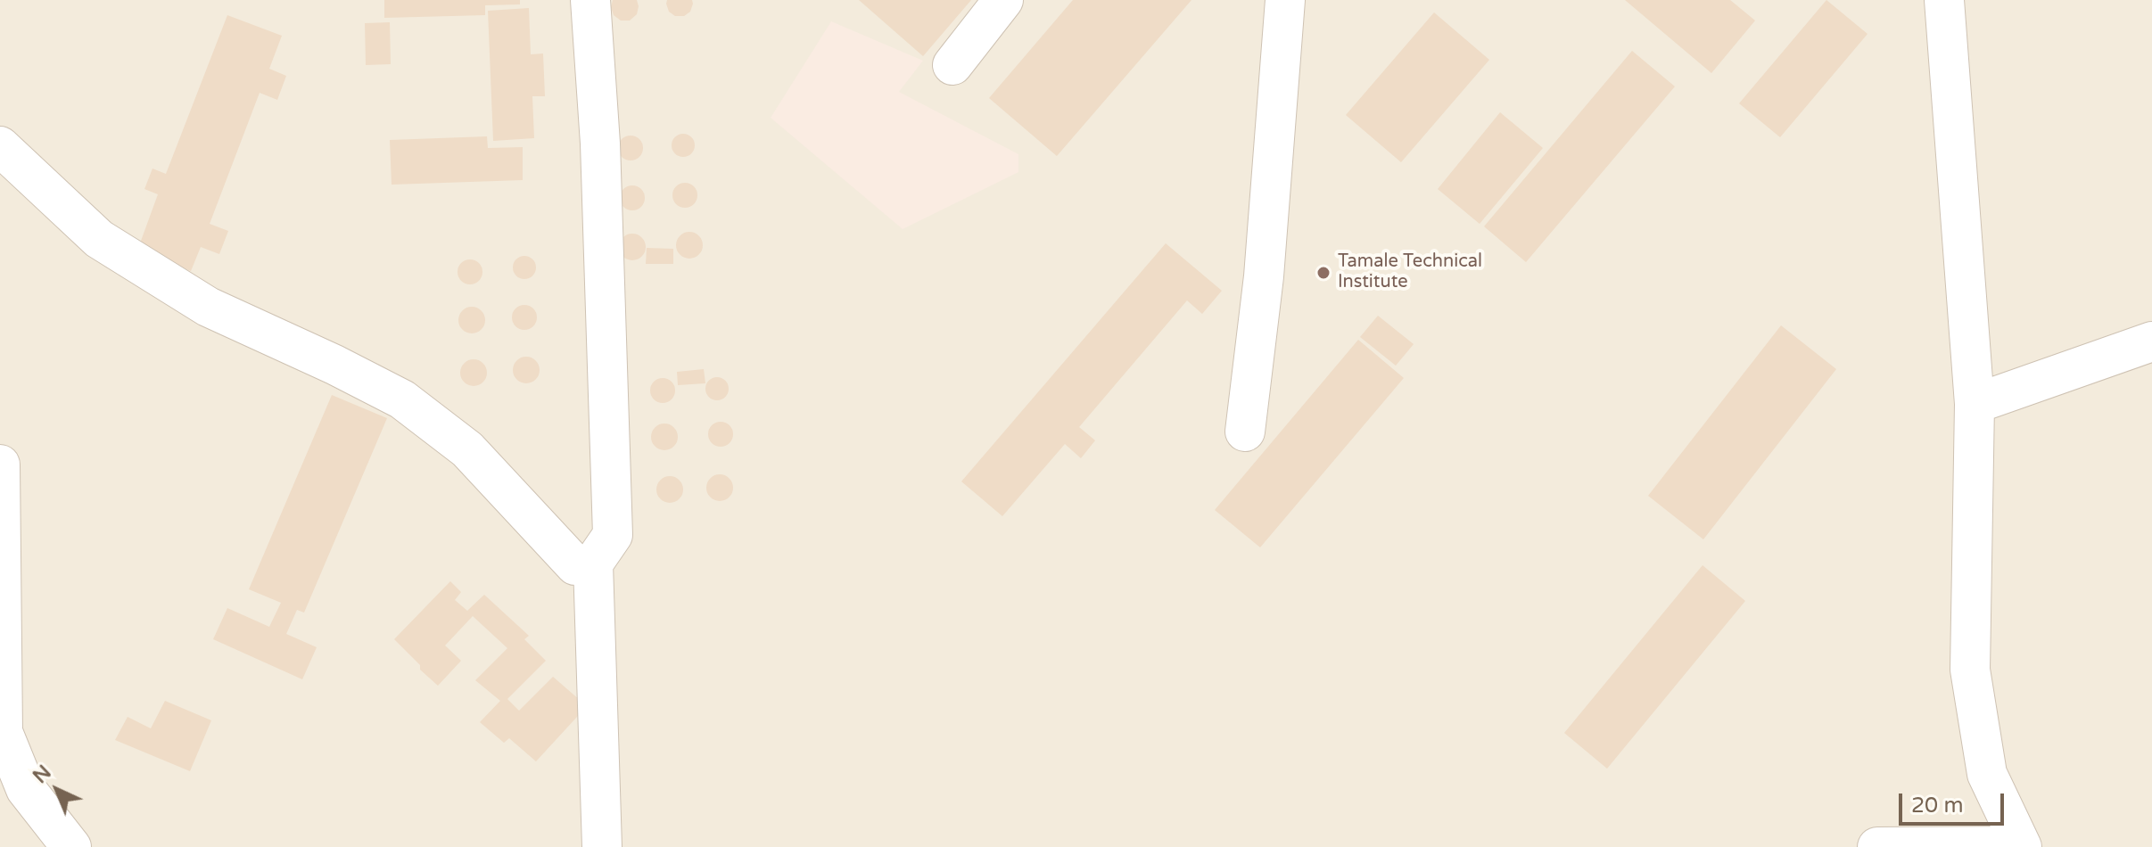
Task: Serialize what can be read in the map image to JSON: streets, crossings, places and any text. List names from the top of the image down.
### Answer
{
  "places": ["Tamale Technical Institute"],
  "scale_bar": "20 m",
  "north": "top left"
}
